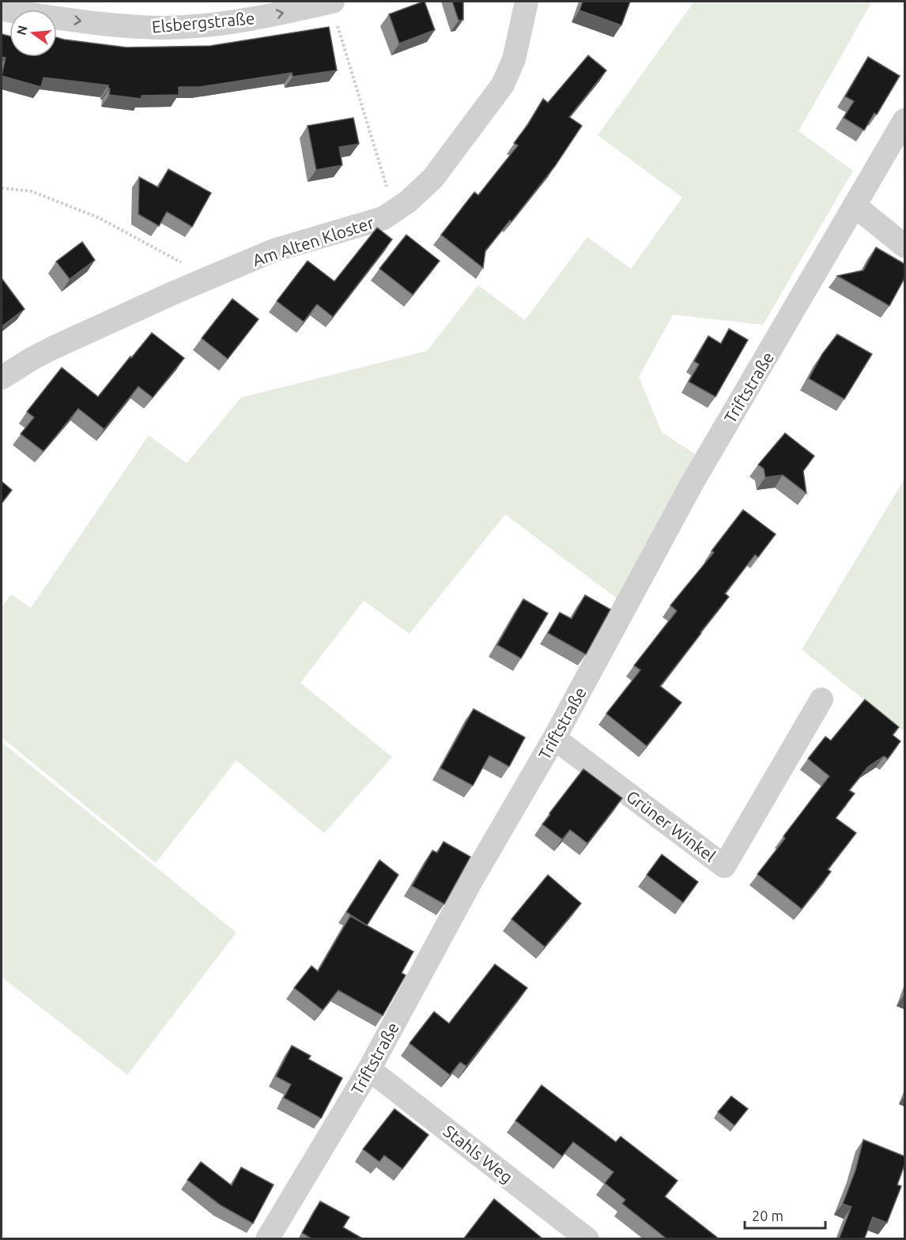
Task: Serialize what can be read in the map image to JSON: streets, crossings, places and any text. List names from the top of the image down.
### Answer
{
  "streets": {
    "street": [
      "Elsbergstraße",
      "Am Alten Kloster",
      "Triftstraße",
      "Grüner Winkel",
      "Stahls Weg"
    ]
  },
  "crossings": [
    ["Triftstraße", "Grüner Winkel"],
    ["Triftstraße", "Stahls Weg"]
  ],
  "one_way": ["Elsbergstraße"],
  "scale_bar": "20 m",
  "north": "left"
}
